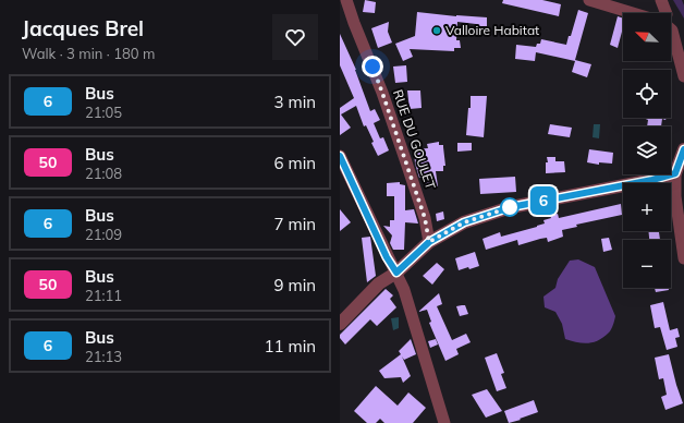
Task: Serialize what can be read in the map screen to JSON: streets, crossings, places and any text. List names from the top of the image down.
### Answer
{
  "streets": {
    "street": ["RUE DU GOULET"]
  },
  "places": ["Valloire Habitat"],
  "lines": ["bus line 6"],
  "north": "top left",
  "page": {
    "heading": ["Jacques Brel", "Walk · 3 min · 180 m"],
    "on_map": "6",
    "map_buttons": ["+", "−"],
    "list": [
      {
        "mark": "6",
        "name": "Bus",
        "note": "21:05",
        "value": "3 min"
      },
      {
        "mark": "50",
        "name": "Bus",
        "note": "21:08",
        "value": "6 min"
      },
      {
        "mark": "6",
        "name": "Bus",
        "note": "21:09",
        "value": "7 min"
      },
      {
        "mark": "50",
        "name": "Bus",
        "note": "21:11",
        "value": "9 min"
      },
      {
        "mark": "6",
        "name": "Bus",
        "note": "21:13",
        "value": "11 min"
      }
    ]
  }
}
